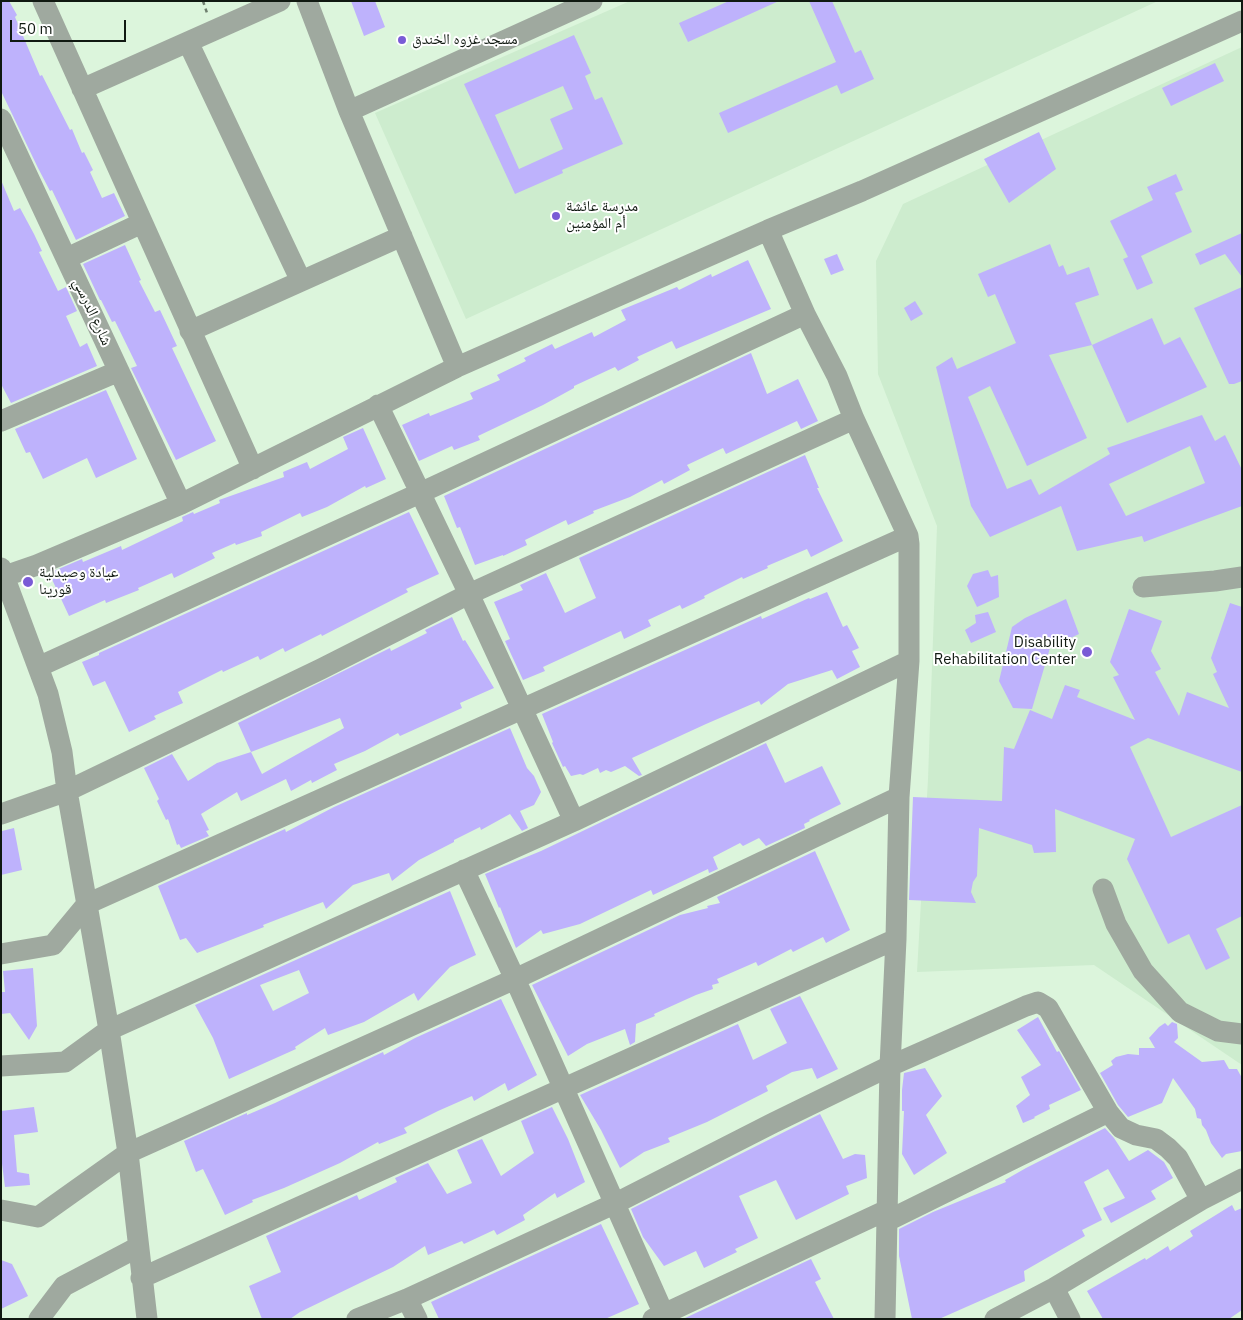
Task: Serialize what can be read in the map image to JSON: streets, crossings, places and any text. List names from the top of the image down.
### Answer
{
  "streets": {
    "street": ["شارع الدرسي"]
  },
  "places": [
    "مسجد غزوه الخندق",
    "مدرسة عائشة أم المؤمنين",
    "عيادة وصيدلية قورينا",
    "Disability Rehabilitation Center"
  ],
  "scale_bar": "50 m"
}
